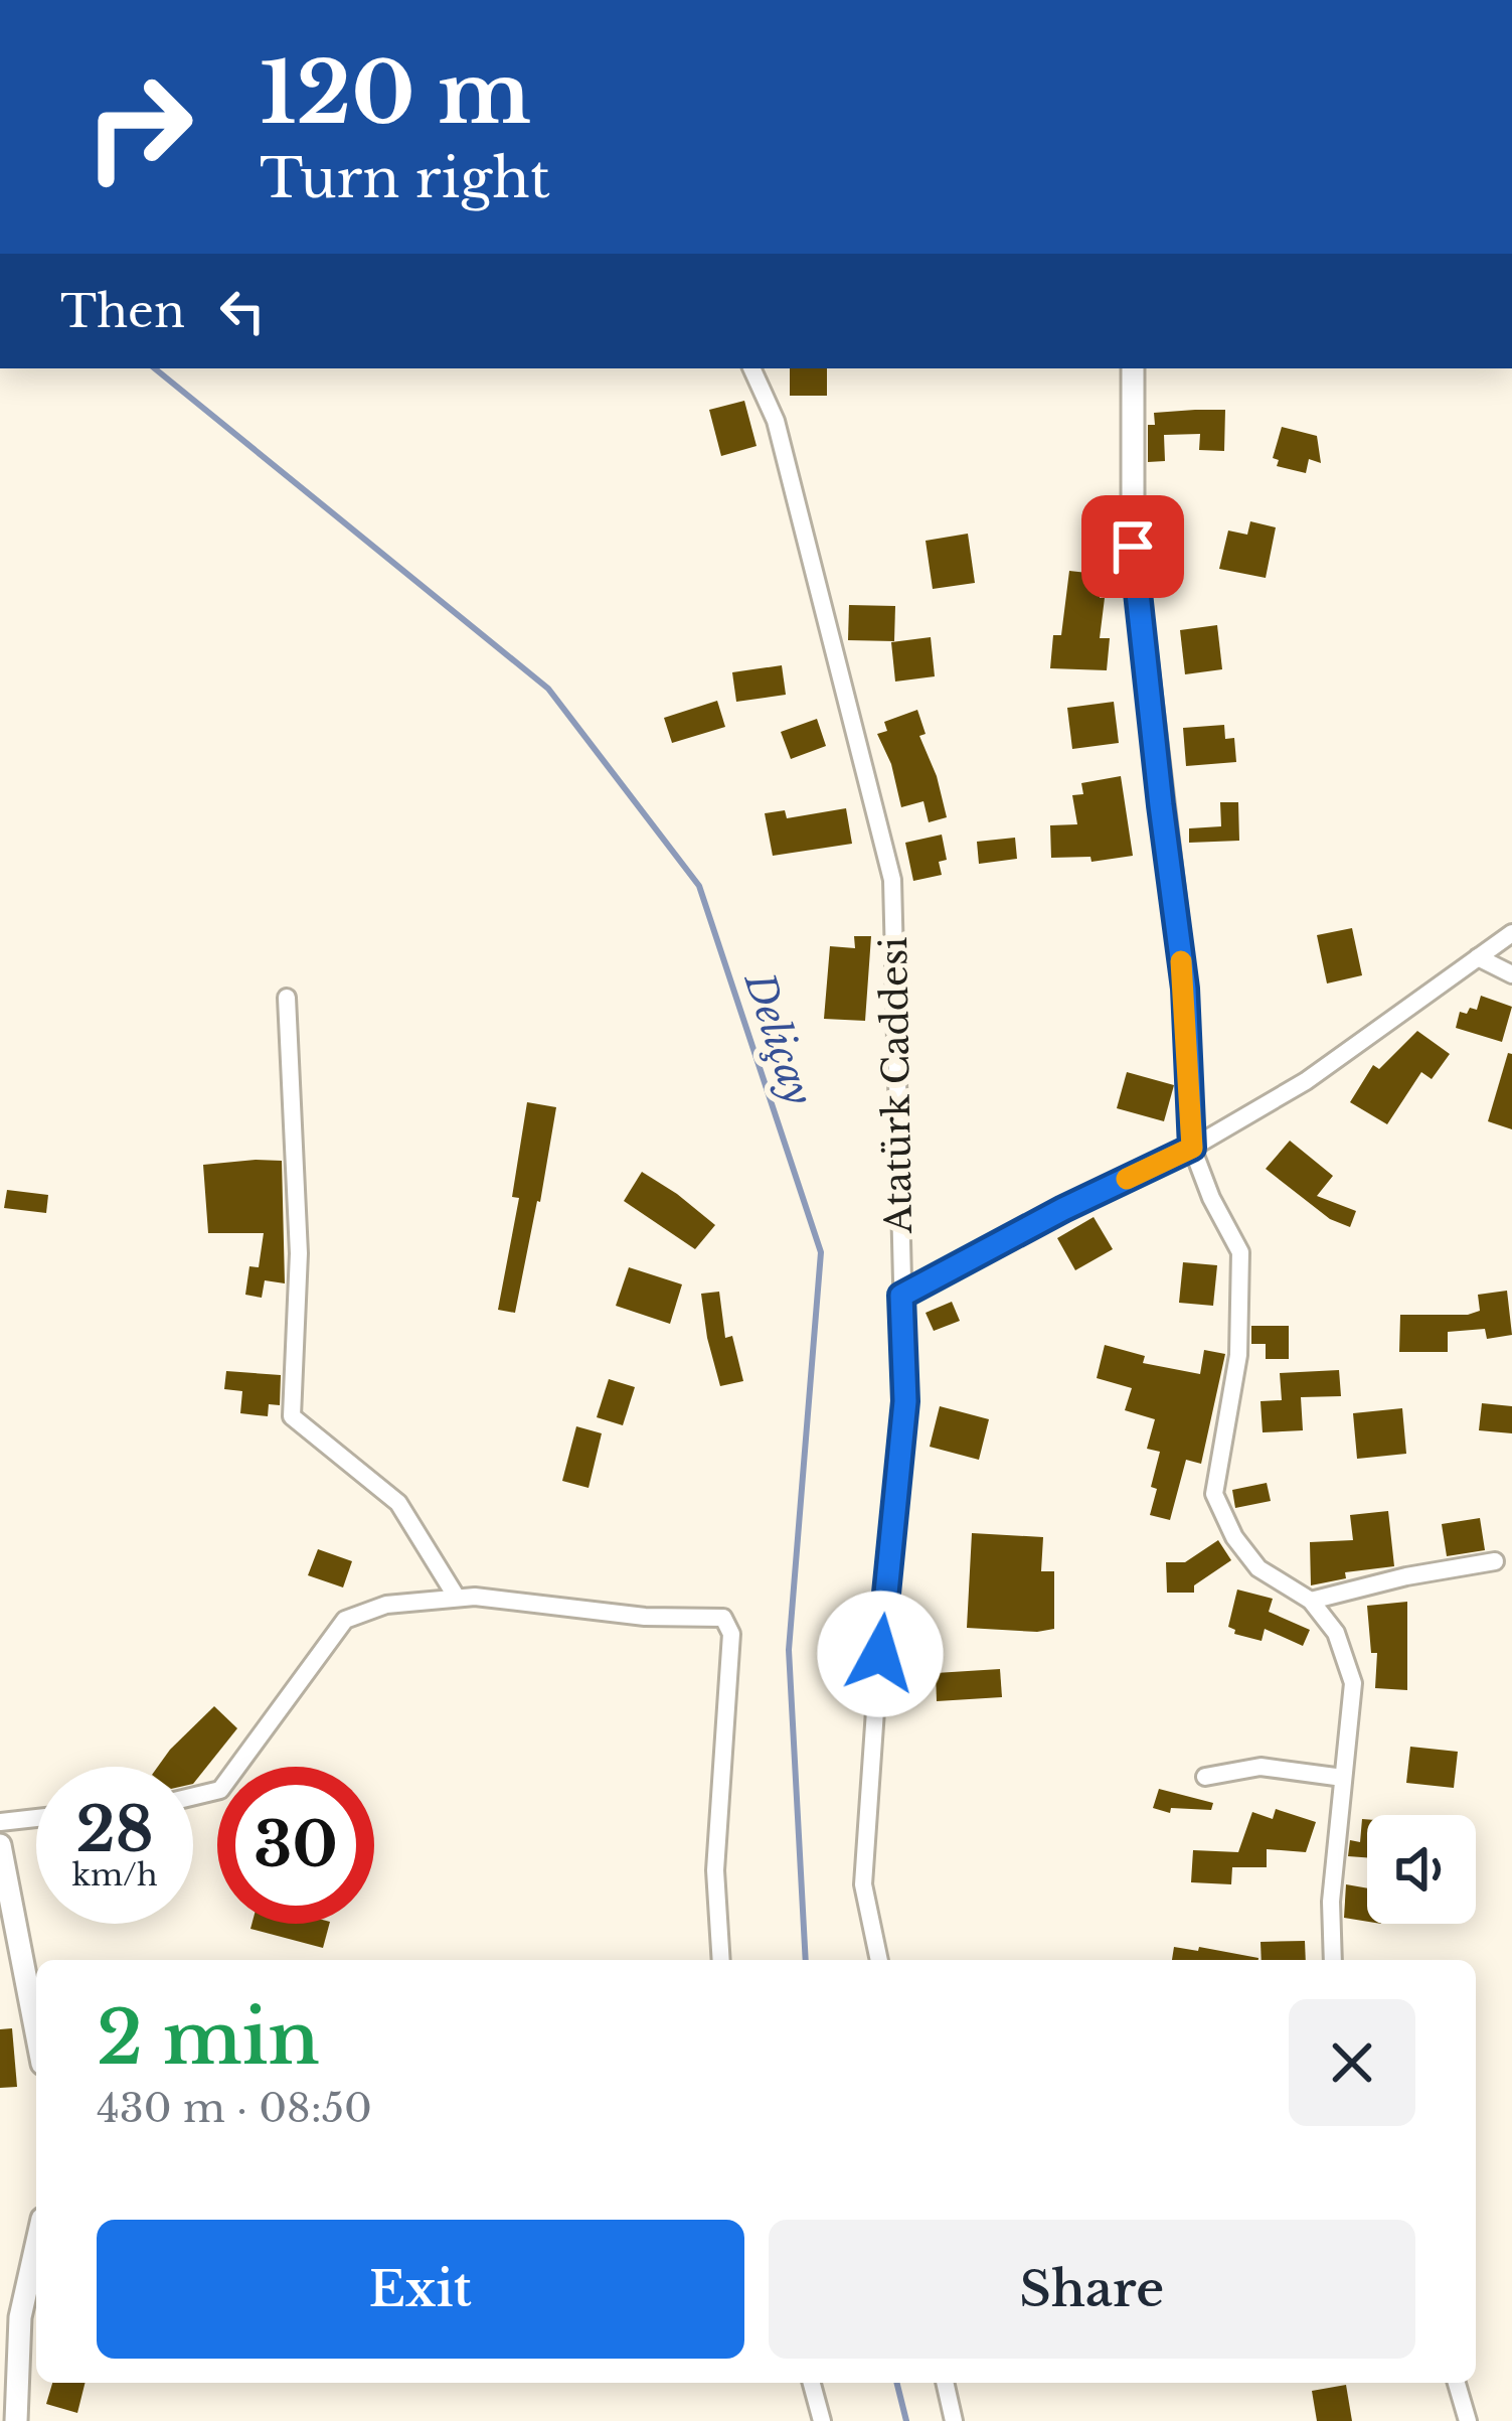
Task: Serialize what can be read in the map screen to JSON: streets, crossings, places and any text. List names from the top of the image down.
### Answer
{
  "streets": {
    "street": ["Atatürk Caddesi"]
  },
  "water": ["Deliçay"],
  "page": {
    "turn": ["120 m", "Turn right"],
    "then": "Then",
    "speed": "28 km/h",
    "limit": "30",
    "heading": ["2 min", "430 m · 08:50"],
    "buttons": ["Exit", "Share"]
  }
}
